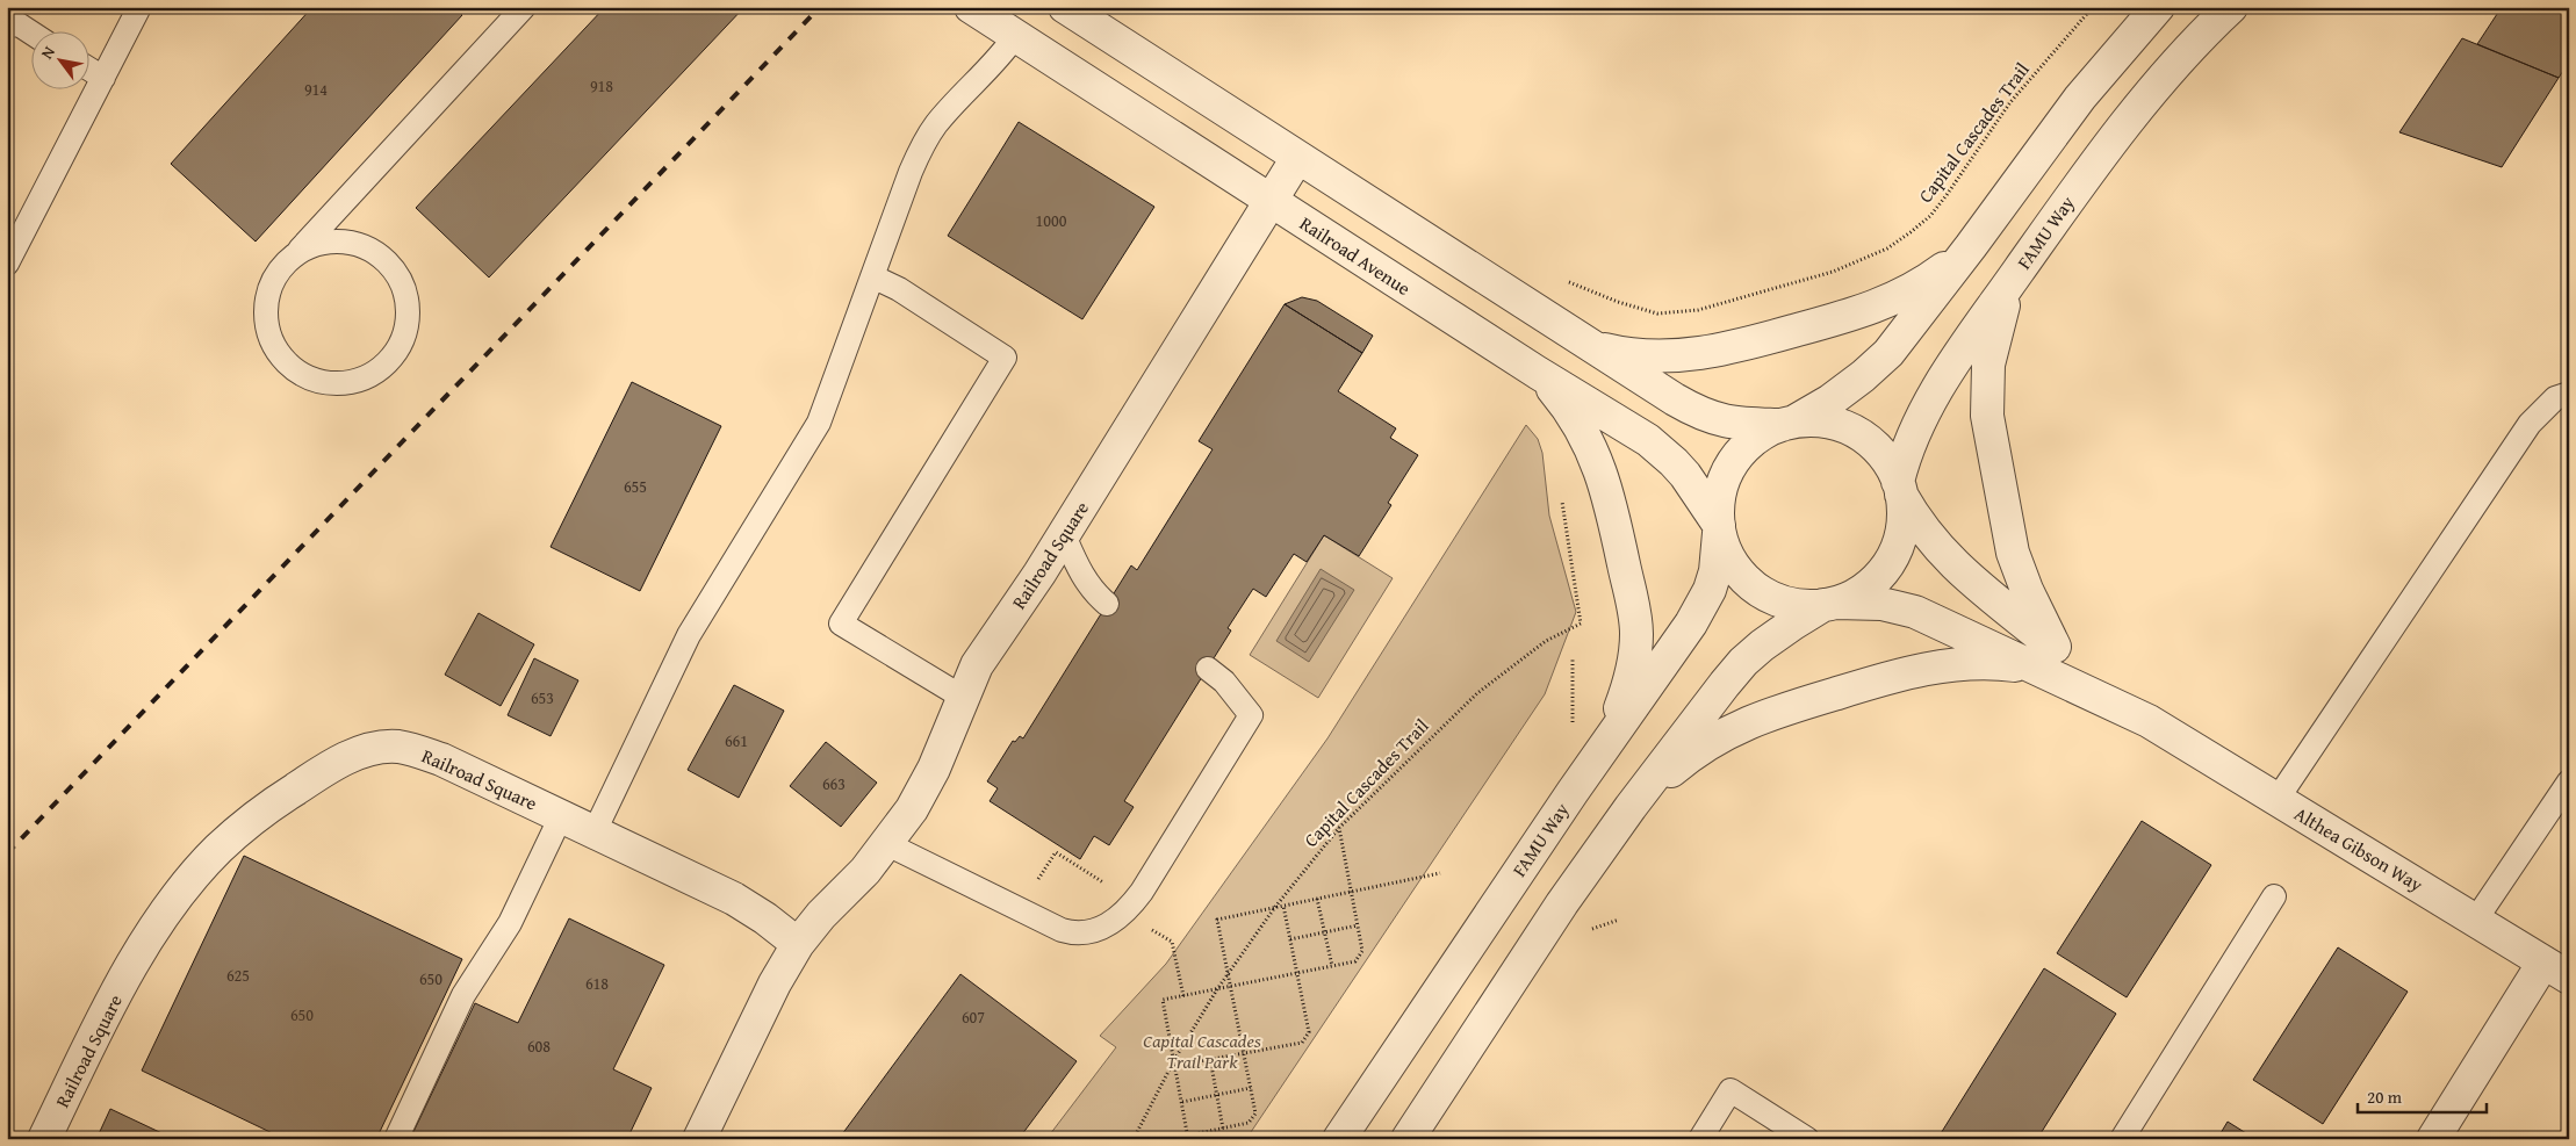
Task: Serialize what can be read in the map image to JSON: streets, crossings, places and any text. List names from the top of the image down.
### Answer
{
  "streets": {
    "street": [
      "FAMU Way",
      "Railroad Avenue",
      "Railroad Square",
      "Althea Gibson Way"
    ],
    "path": ["Capital Cascades Trail"]
  },
  "crossings": [
    ["FAMU Way", "Railroad Avenue"],
    ["FAMU Way", "Althea Gibson Way"],
    ["Railroad Avenue", "Railroad Square"],
    ["Railroad Avenue", "Althea Gibson Way"]
  ],
  "parks": ["Capital Cascades Trail Park"],
  "house_numbers": [
    "918",
    "914",
    "1000",
    "655",
    "653",
    "661",
    "663",
    "625",
    "650",
    "618",
    "650",
    "607",
    "608"
  ],
  "scale_bar": "20 m",
  "north": "top left"
}
